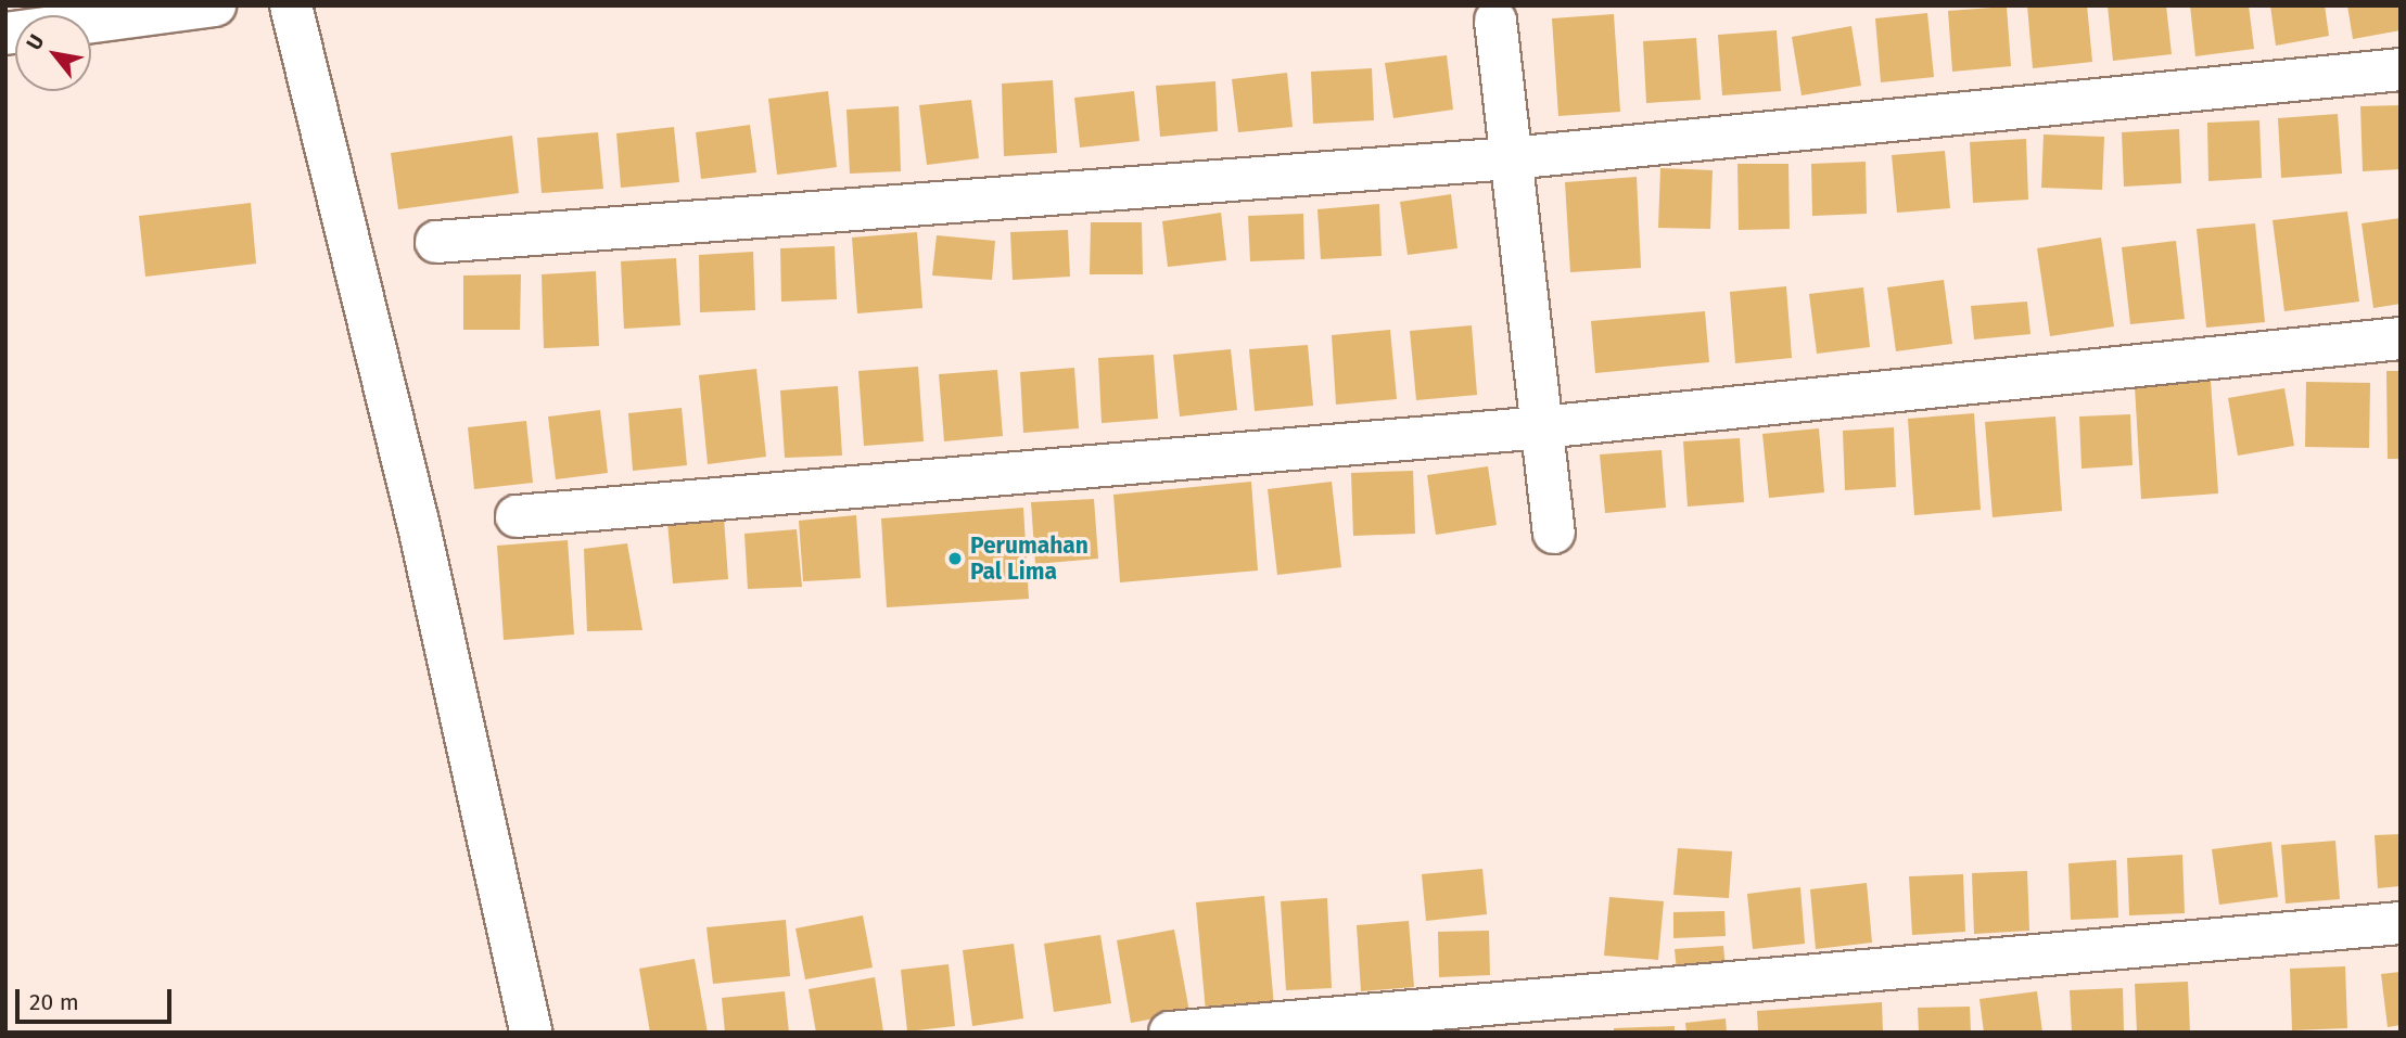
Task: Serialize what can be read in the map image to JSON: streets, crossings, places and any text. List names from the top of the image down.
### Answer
{
  "places": ["Perumahan Pal Lima"],
  "scale_bar": "20 m",
  "north": "top left"
}
